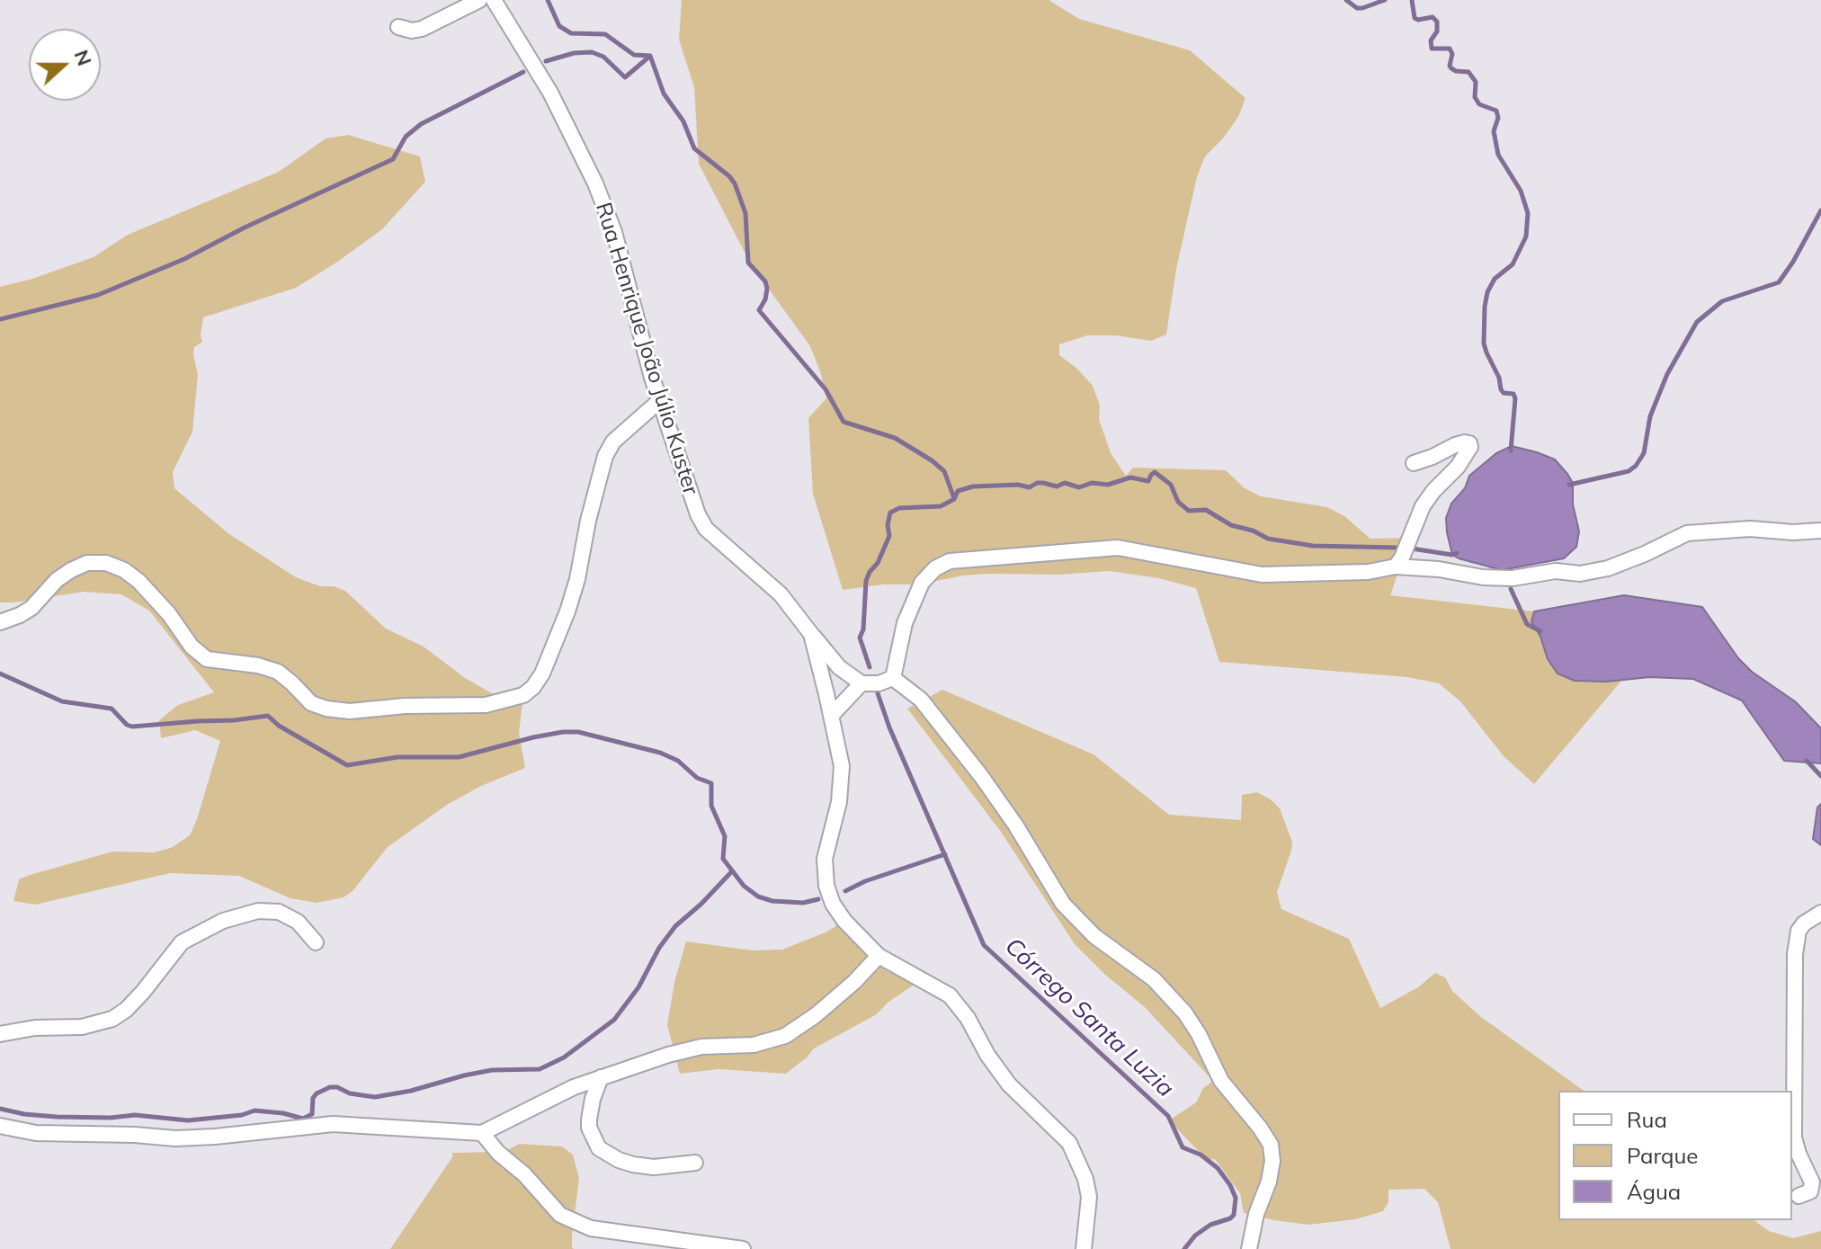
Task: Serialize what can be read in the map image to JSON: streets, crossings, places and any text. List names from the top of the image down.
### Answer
{
  "streets": {
    "street": ["Rua Henrique João Júlio Kuster"]
  },
  "water": ["Córrego Santa Luzia"],
  "legend": ["Rua", "Parque", "Água"],
  "north": "right"
}
